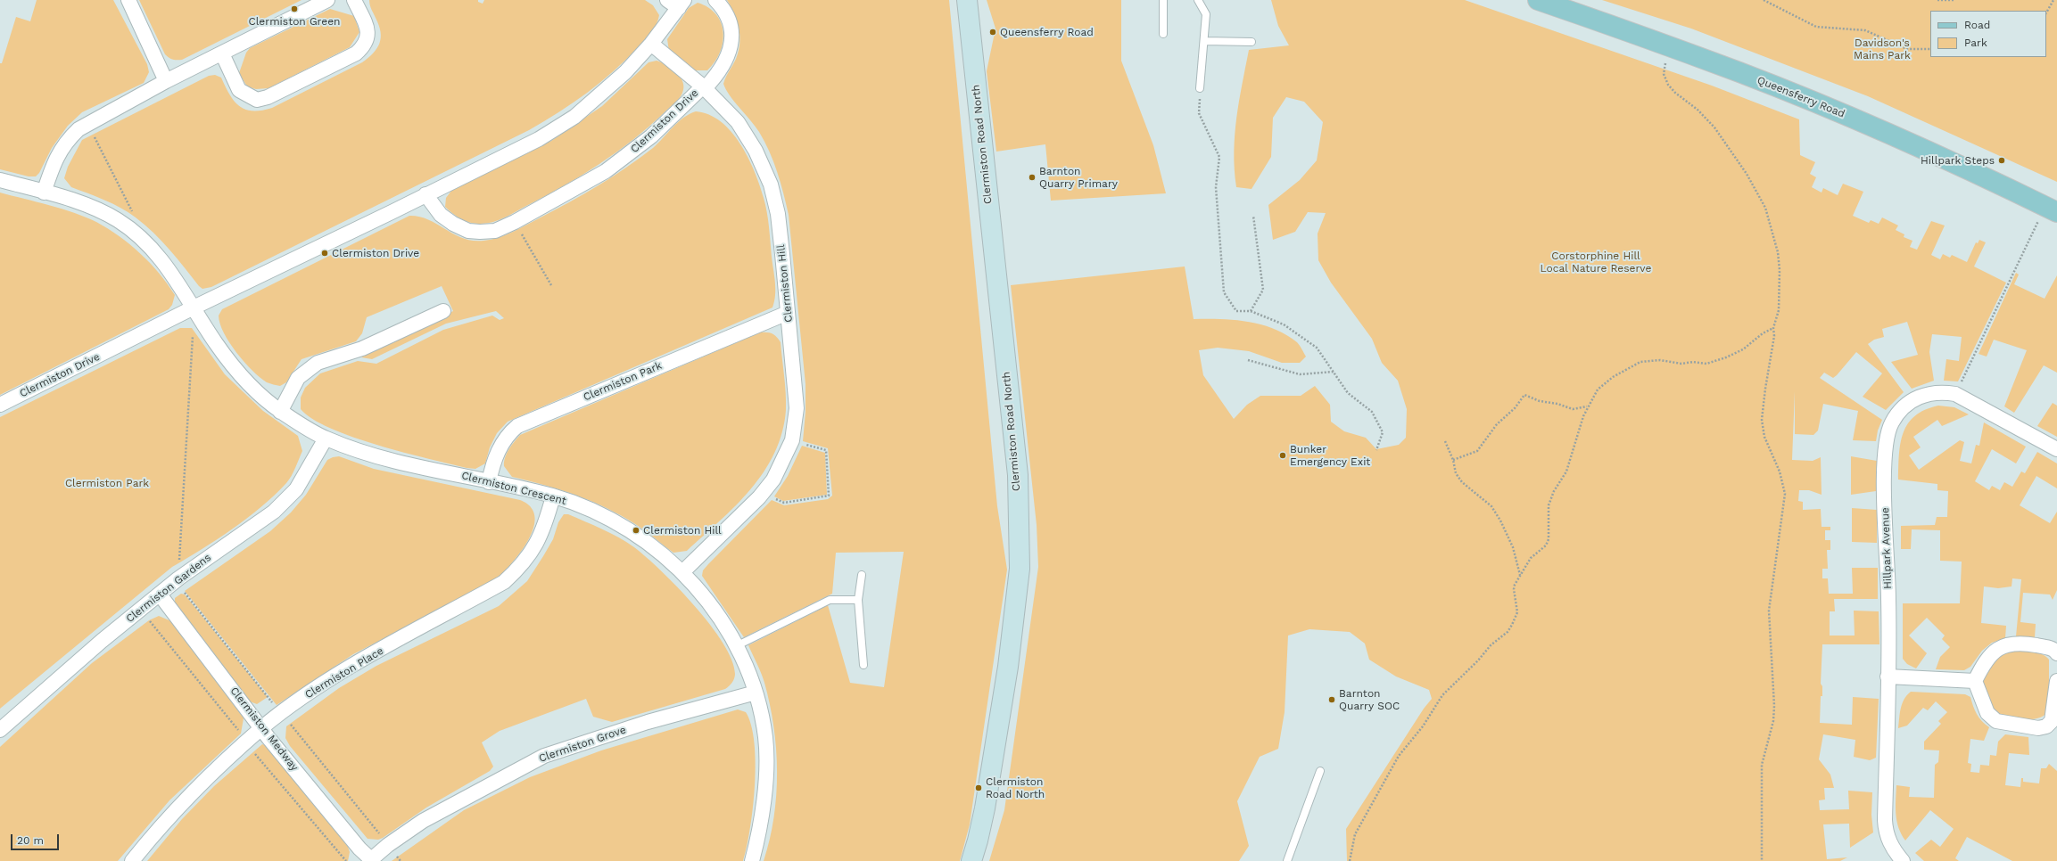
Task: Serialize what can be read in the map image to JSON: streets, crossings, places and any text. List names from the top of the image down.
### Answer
{
  "streets": {
    "main road": ["Queensferry Road"],
    "street": [
      "Clermiston Drive",
      "Clermiston Road North",
      "Clermiston Hill",
      "Clermiston Park",
      "Clermiston Crescent",
      "Hillpark Avenue",
      "Clermiston Gardens",
      "Clermiston Place",
      "Clermiston Medway",
      "Clermiston Grove"
    ]
  },
  "crossings": [
    ["Clermiston Drive", "Clermiston Hill"],
    ["Clermiston Drive", "Clermiston Crescent"],
    ["Clermiston Hill", "Clermiston Park"],
    ["Clermiston Hill", "Clermiston Crescent"],
    ["Clermiston Park", "Clermiston Crescent"],
    ["Clermiston Crescent", "Clermiston Gardens"],
    ["Clermiston Crescent", "Clermiston Place"],
    ["Clermiston Crescent", "Clermiston Grove"],
    ["Clermiston Gardens", "Clermiston Medway"],
    ["Clermiston Place", "Clermiston Medway"],
    ["Clermiston Medway", "Clermiston Grove"]
  ],
  "parks": ["Davidson's Mains Park", "Corstorphine Hill Local Nature Reserve", "Clermiston Park"],
  "places": [
    "Clermiston Green",
    "Queensferry Road",
    "Hillpark Steps",
    "Barnton Quarry Primary",
    "Clermiston Drive",
    "Bunker Emergency Exit",
    "Clermiston Hill",
    "Barnton Quarry SOC",
    "Clermiston Road North"
  ],
  "legend": ["Road", "Park"],
  "scale_bar": "20 m"
}
